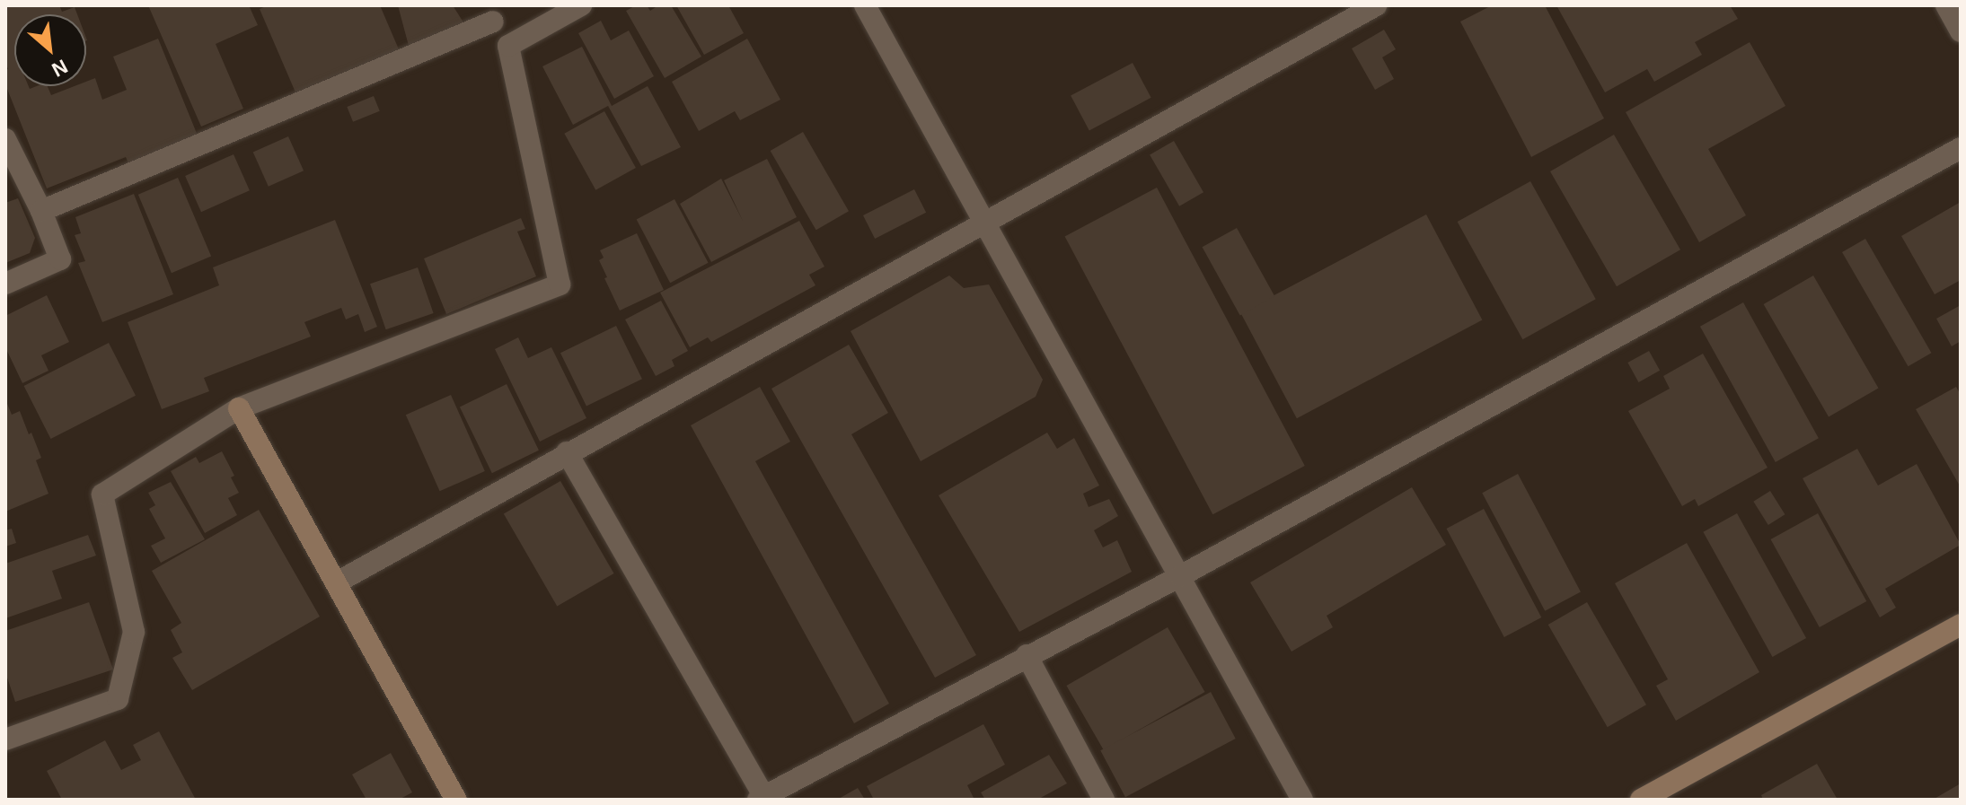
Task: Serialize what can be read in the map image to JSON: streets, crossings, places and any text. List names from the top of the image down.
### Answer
{
  "north": "bottom right"
}
